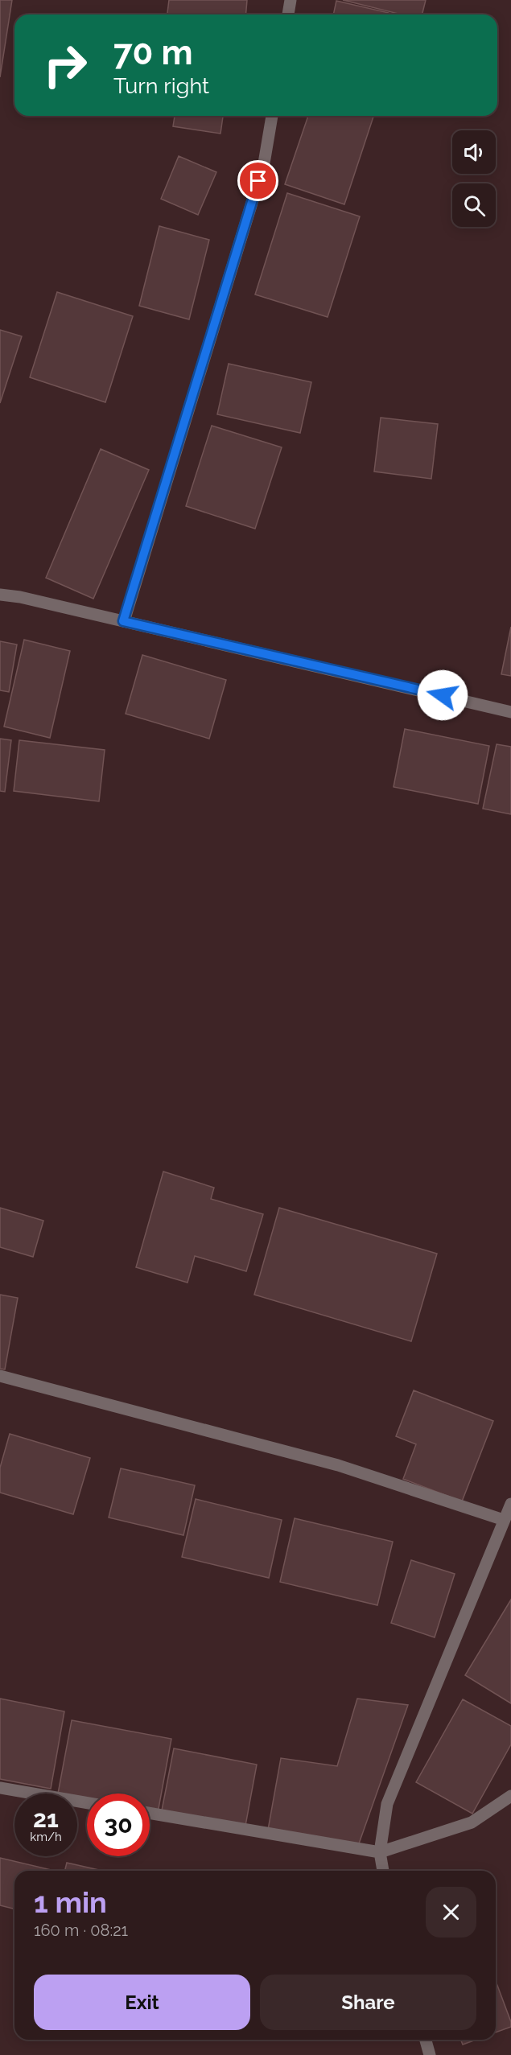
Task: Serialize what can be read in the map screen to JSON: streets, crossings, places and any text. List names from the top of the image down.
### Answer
{
  "page": {
    "turn": ["70 m", "Turn right"],
    "speed": "21 km/h",
    "limit": "30",
    "heading": ["1 min", "160 m · 08:21"],
    "buttons": ["Exit", "Share"]
  }
}
